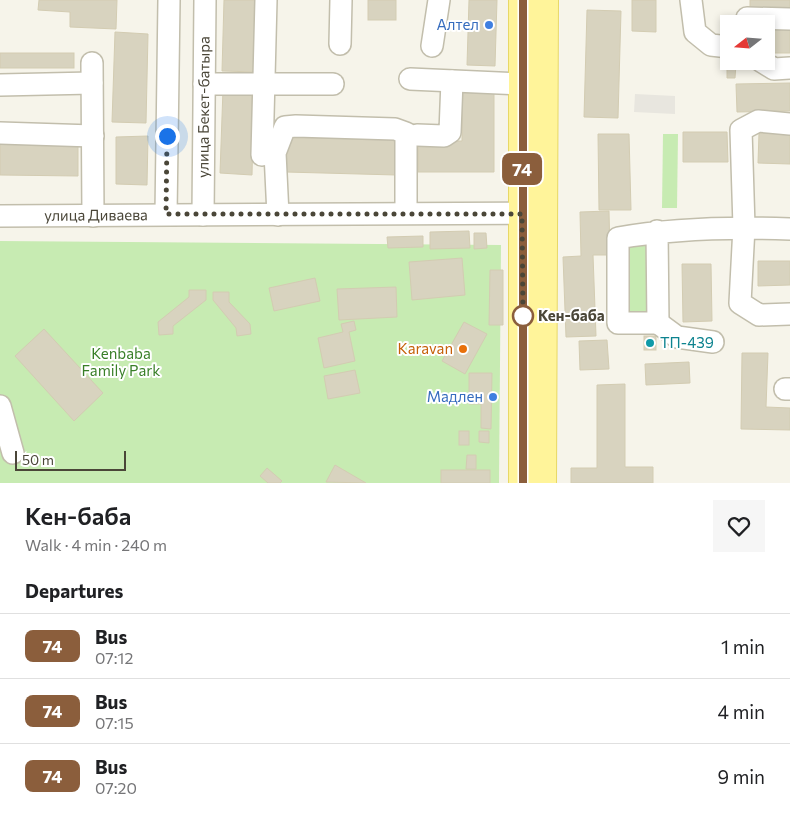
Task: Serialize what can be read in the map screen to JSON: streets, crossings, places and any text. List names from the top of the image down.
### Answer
{
  "streets": {
    "street": ["улица Бекет-батыра", "улица Диваева"]
  },
  "crossings": [
    ["улица Бекет-батыра", "улица Диваева"]
  ],
  "parks": ["Kenbaba Family Park"],
  "places": [
    "Алтел",
    "Кен-баба",
    "ТП-439",
    "Karavan",
    "Мадлен"
  ],
  "lines": ["bus line 74"],
  "scale_bar": "50 m",
  "north": "left",
  "page": {
    "on_map": "74",
    "scale": "50 m",
    "heading": [
      ["Кен-баба", "Walk · 4 min · 240 m"],
      "Departures"
    ],
    "list": [
      {
        "mark": "74",
        "name": "Bus",
        "note": "07:12",
        "value": "1 min"
      },
      {
        "mark": "74",
        "name": "Bus",
        "note": "07:15",
        "value": "4 min"
      },
      {
        "mark": "74",
        "name": "Bus",
        "note": "07:20",
        "value": "9 min"
      }
    ]
  }
}
